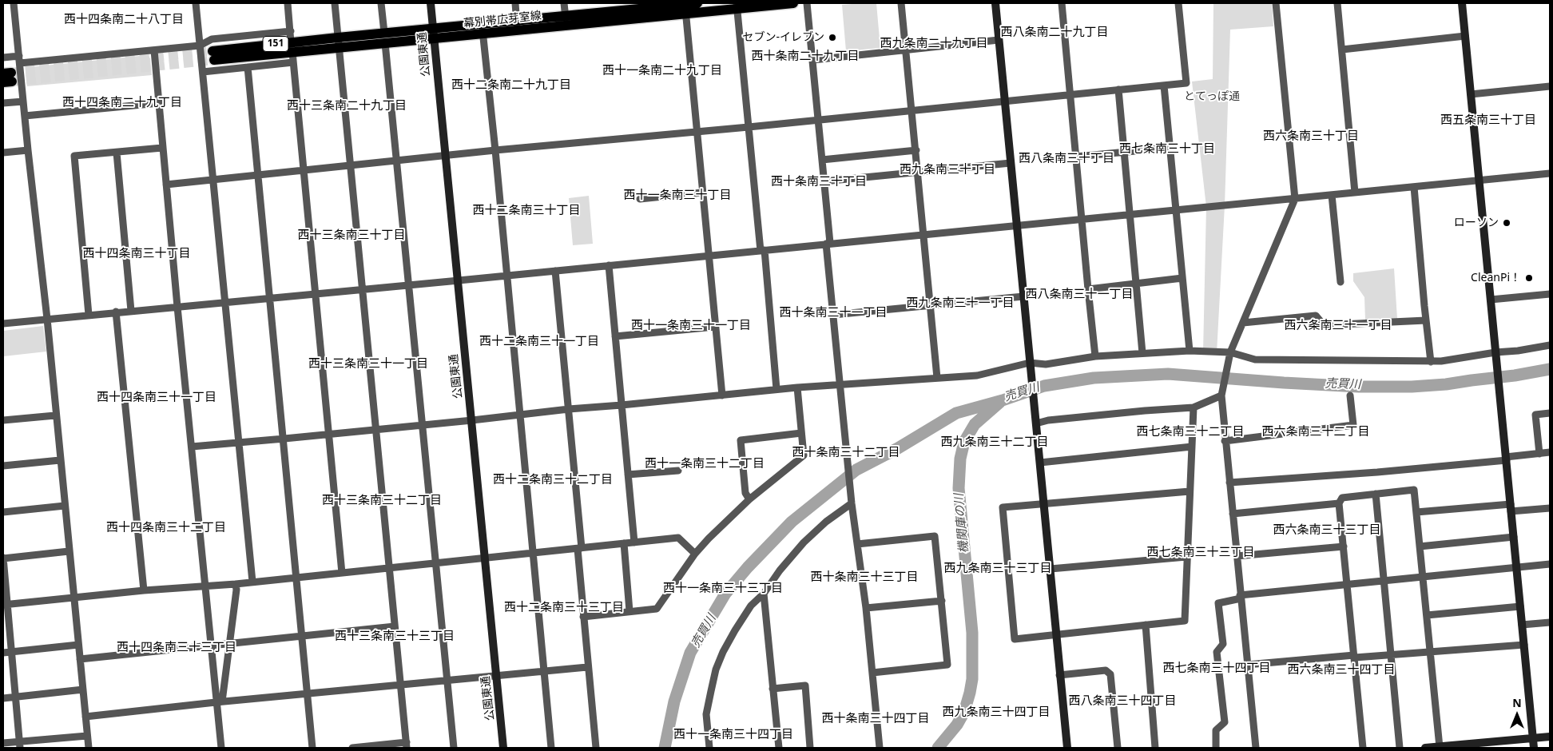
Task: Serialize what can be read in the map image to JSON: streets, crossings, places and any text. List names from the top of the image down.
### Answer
{
  "streets": {
    "main road": ["幕別帯広芽室線", "151"],
    "street": ["公園東通"]
  },
  "crossings": [
    ["幕別帯広芽室線", "公園東通"]
  ],
  "districts": [
    "西十四条南二十八丁目",
    "西八条南二十九丁目",
    "西九条南二十九丁目",
    "西十条南二十九丁目",
    "西十一条南二十九丁目",
    "西十二条南二十九丁目",
    "西十四条南二十九丁目",
    "西十三条南二十九丁目",
    "西五条南三十丁目",
    "西六条南三十丁目",
    "西七条南三十丁目",
    "西八条南三十丁目",
    "西九条南三十丁目",
    "西十条南三十丁目",
    "西十一条南三十丁目",
    "西十二条南三十丁目",
    "西十三条南三十丁目",
    "西十四条南三十丁目",
    "西八条南三十一丁目",
    "西九条南三十一丁目",
    "西十条南三十一丁目",
    "西十一条南三十一丁目",
    "西六条南三十一丁目",
    "西十二条南三十一丁目",
    "西十三条南三十一丁目",
    "西十四条南三十一丁目",
    "西七条南三十二丁目",
    "西六条南三十二丁目",
    "西九条南三十二丁目",
    "西十条南三十二丁目",
    "西十一条南三十二丁目",
    "西十二条南三十二丁目",
    "西十三条南三十二丁目",
    "西十四条南三十二丁目",
    "西六条南三十三丁目",
    "西七条南三十三丁目",
    "西九条南三十三丁目",
    "西十条南三十三丁目",
    "西十一条南三十三丁目",
    "西十二条南三十三丁目",
    "西十三条南三十三丁目",
    "西十四条南三十三丁目",
    "西七条南三十四丁目",
    "西六条南三十四丁目",
    "西八条南三十四丁目",
    "西九条南三十四丁目",
    "西十条南三十四丁目",
    "西十一条南三十四丁目"
  ],
  "water": ["売買川", "機関庫の川"],
  "parks": ["とてっぽ通"],
  "places": ["セブン-イレブン", "ローソン", "CleanPi！"],
  "north": "top"
}
